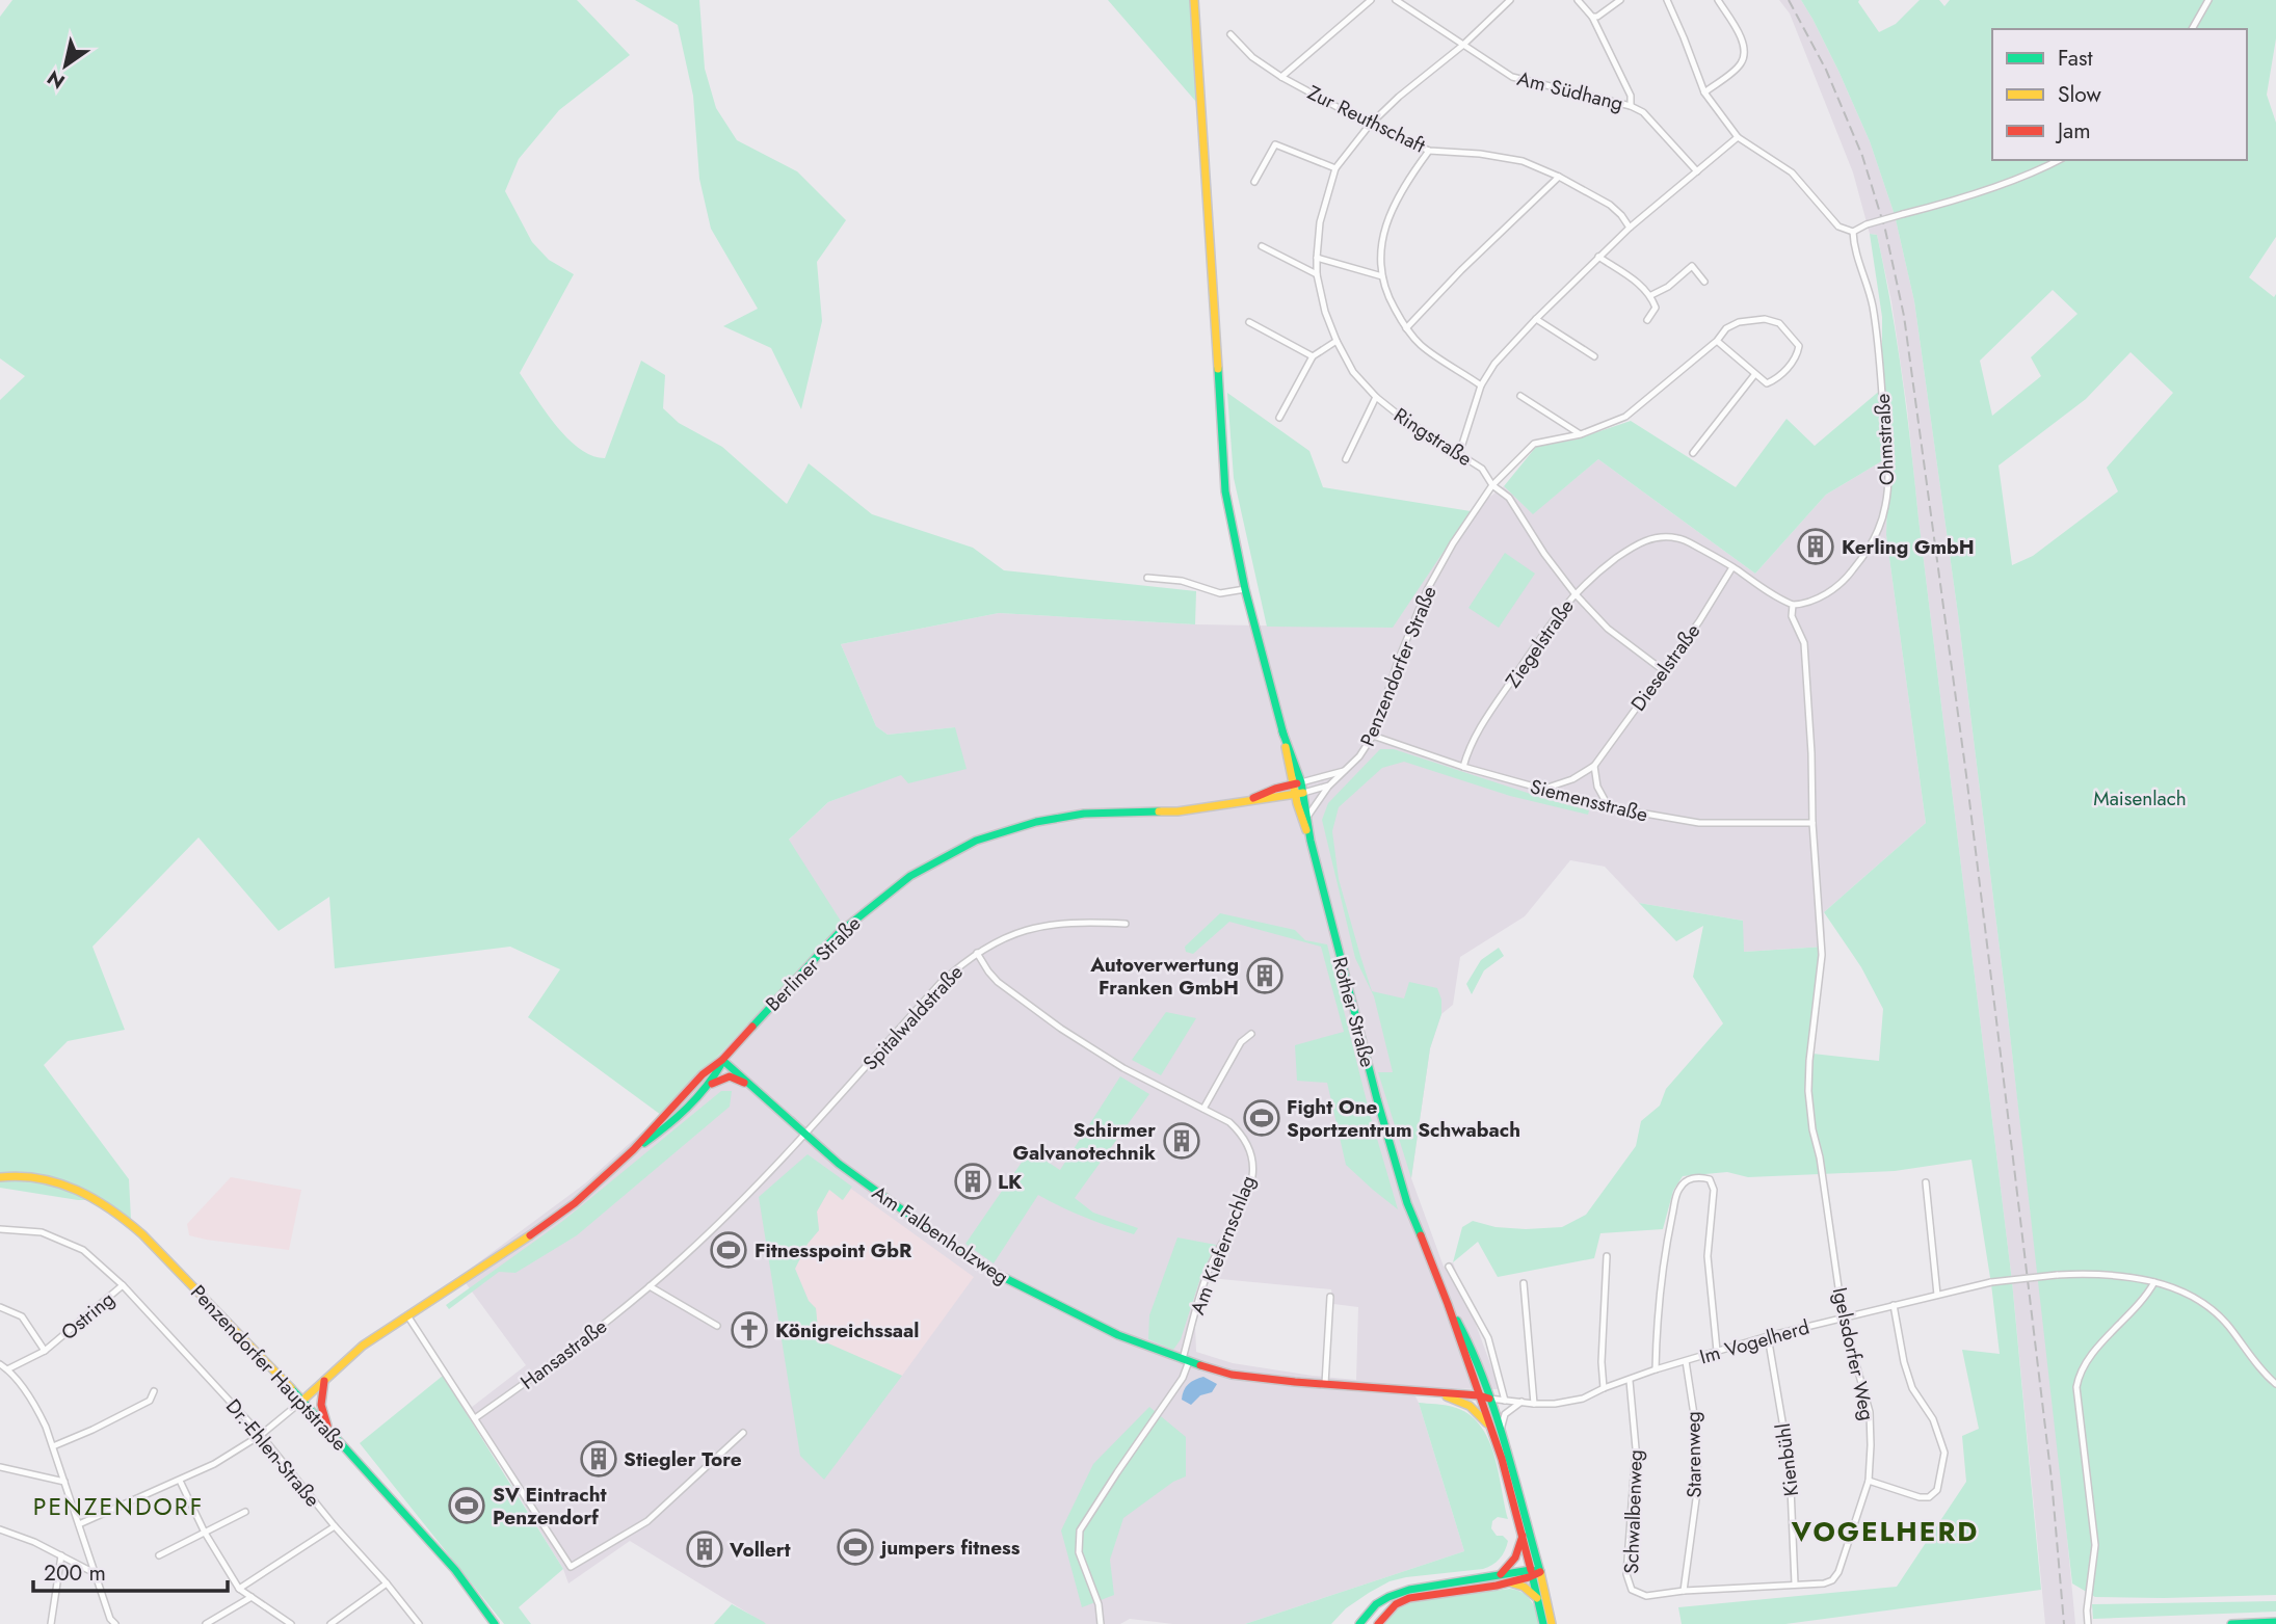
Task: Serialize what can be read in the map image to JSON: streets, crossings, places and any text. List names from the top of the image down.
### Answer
{
  "streets": {
    "main road": [
      "Berliner Straße",
      "Rother Straße",
      "Am Falbenholzweg",
      "Penzendorfer Hauptstraße"
    ],
    "street": [
      "Am Südhang",
      "Zur Reuthschaft",
      "Ringstraße",
      "Ohmstraße",
      "Ziegelstraße",
      "Penzendorfer Straße",
      "Dieselstraße",
      "Siemensstraße",
      "Spitalwaldstraße",
      "Am Kiefernschlag",
      "Ostring",
      "Im Vogelherd",
      "Hansastraße",
      "Igelsdorfer Weg",
      "Dr.-Ehlen-Straße",
      "Starenweg",
      "Kienbühl",
      "Schwalbenweg"
    ]
  },
  "crossings": [
    ["Am Südhang", "Ringstraße"],
    ["Zur Reuthschaft", "Ringstraße"],
    ["Ringstraße", "Ziegelstraße"],
    ["Ringstraße", "Penzendorfer Straße"],
    ["Ringstraße", "Dieselstraße"],
    ["Ohmstraße", "Ziegelstraße"],
    ["Ziegelstraße", "Dieselstraße"],
    ["Ziegelstraße", "Siemensstraße"],
    ["Penzendorfer Straße", "Siemensstraße"],
    ["Penzendorfer Straße", "Berliner Straße"],
    ["Penzendorfer Straße", "Rother Straße"],
    ["Dieselstraße", "Siemensstraße"],
    ["Siemensstraße", "Igelsdorfer Weg"],
    ["Berliner Straße", "Rother Straße"],
    ["Berliner Straße", "Am Falbenholzweg"],
    ["Berliner Straße", "Penzendorfer Hauptstraße"],
    ["Rother Straße", "Am Falbenholzweg"],
    ["Rother Straße", "Im Vogelherd"],
    ["Spitalwaldstraße", "Am Falbenholzweg"],
    ["Spitalwaldstraße", "Am Kiefernschlag"],
    ["Spitalwaldstraße", "Hansastraße"],
    ["Am Falbenholzweg", "Am Kiefernschlag"],
    ["Am Falbenholzweg", "Im Vogelherd"],
    ["Am Falbenholzweg", "Hansastraße"],
    ["Ostring", "Dr.-Ehlen-Straße"],
    ["Im Vogelherd", "Igelsdorfer Weg"],
    ["Im Vogelherd", "Starenweg"],
    ["Im Vogelherd", "Kienbühl"],
    ["Im Vogelherd", "Schwalbenweg"],
    ["Igelsdorfer Weg", "Starenweg"],
    ["Igelsdorfer Weg", "Kienbühl"],
    ["Igelsdorfer Weg", "Schwalbenweg"],
    ["Starenweg", "Schwalbenweg"]
  ],
  "districts": ["PENZENDORF", "VOGELHERD"],
  "parks": ["Maisenlach"],
  "places": {
    "building": [
      "Kerling GmbH",
      "Autoverwertung Franken GmbH",
      "Schirmer Galvanotechnik",
      "LK",
      "Stiegler Tore",
      "Vollert"
    ],
    "sports": [
      "Fight One Sportzentrum Schwabach",
      "Fitnesspoint GbR",
      "SV Eintracht Penzendorf",
      "jumpers fitness"
    ],
    "church": ["Königreichssaal"]
  },
  "legend": ["Fast", "Slow", "Jam"],
  "scale_bar": "200 m",
  "north": "bottom left"
}
